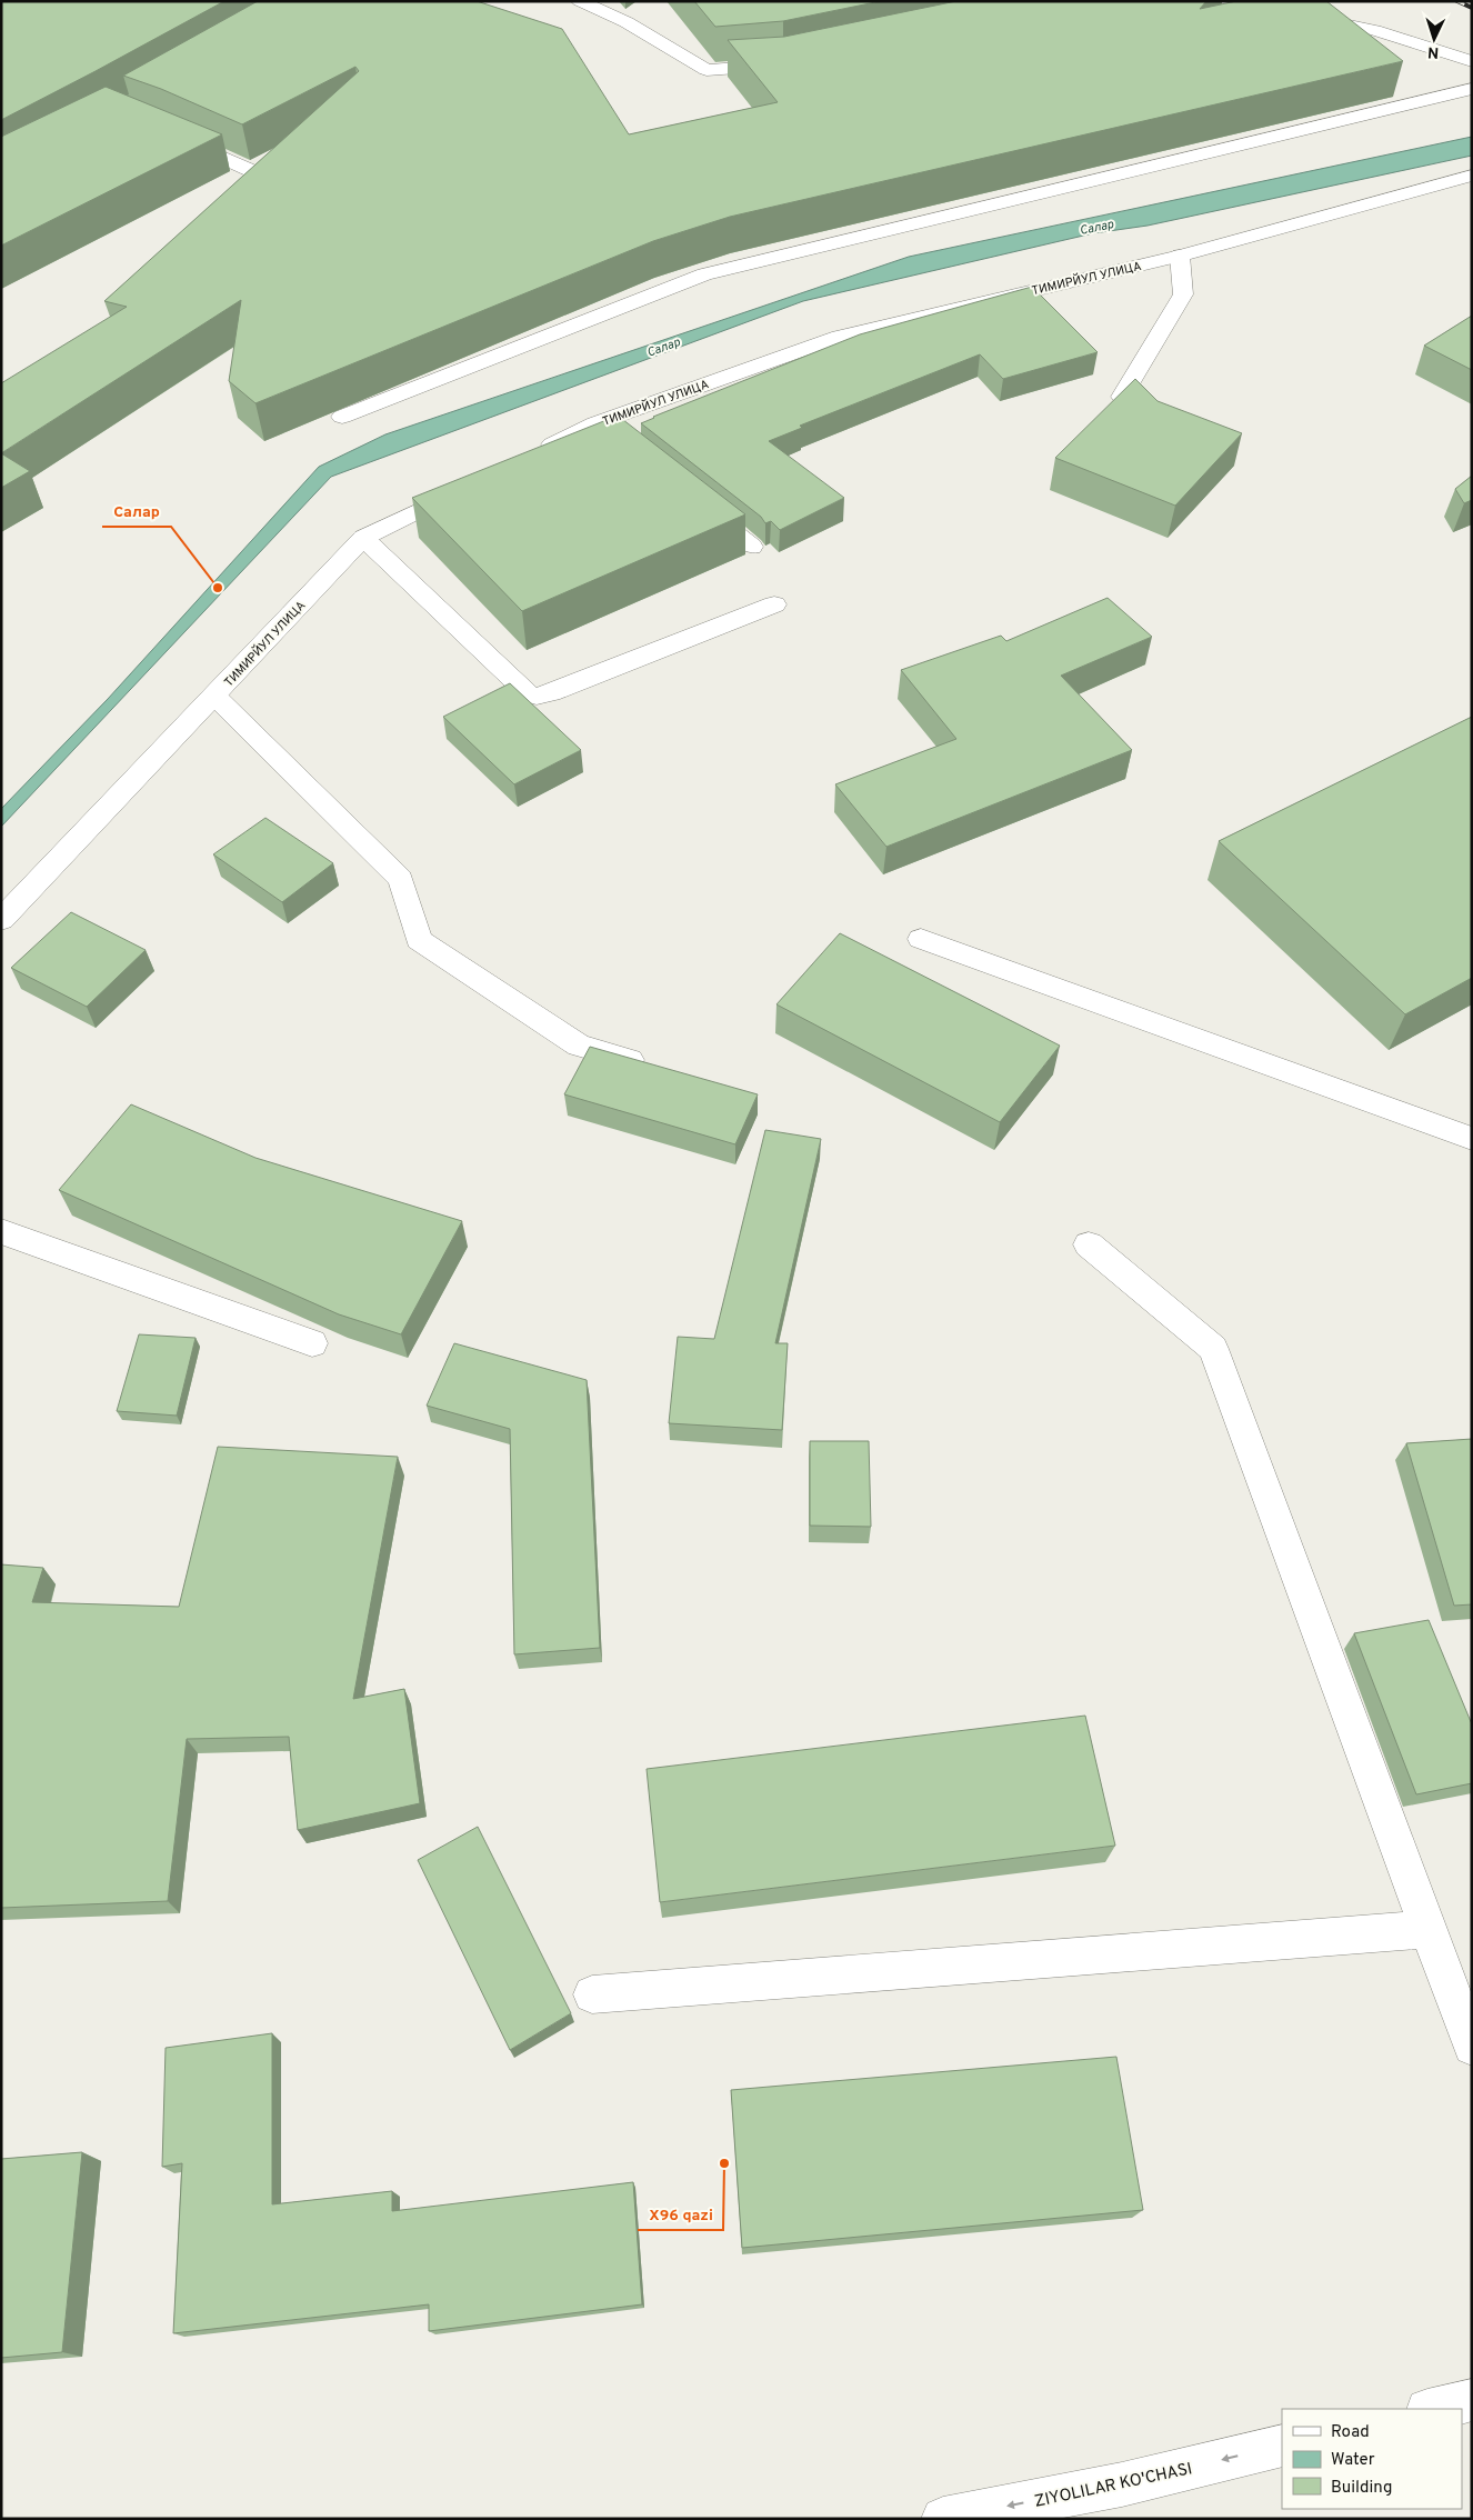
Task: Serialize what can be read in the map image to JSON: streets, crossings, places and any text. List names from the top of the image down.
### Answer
{
  "streets": {
    "street": ["ТИМИРЙУЛ УЛИЦА", "ZIYOLILAR KO'CHASI"]
  },
  "one_way": ["ZIYOLILAR KO'CHASI"],
  "water": ["Салар"],
  "places": ["Салар", "X96 qazi"],
  "legend": ["Road", "Water", "Building"],
  "north": "bottom"
}
